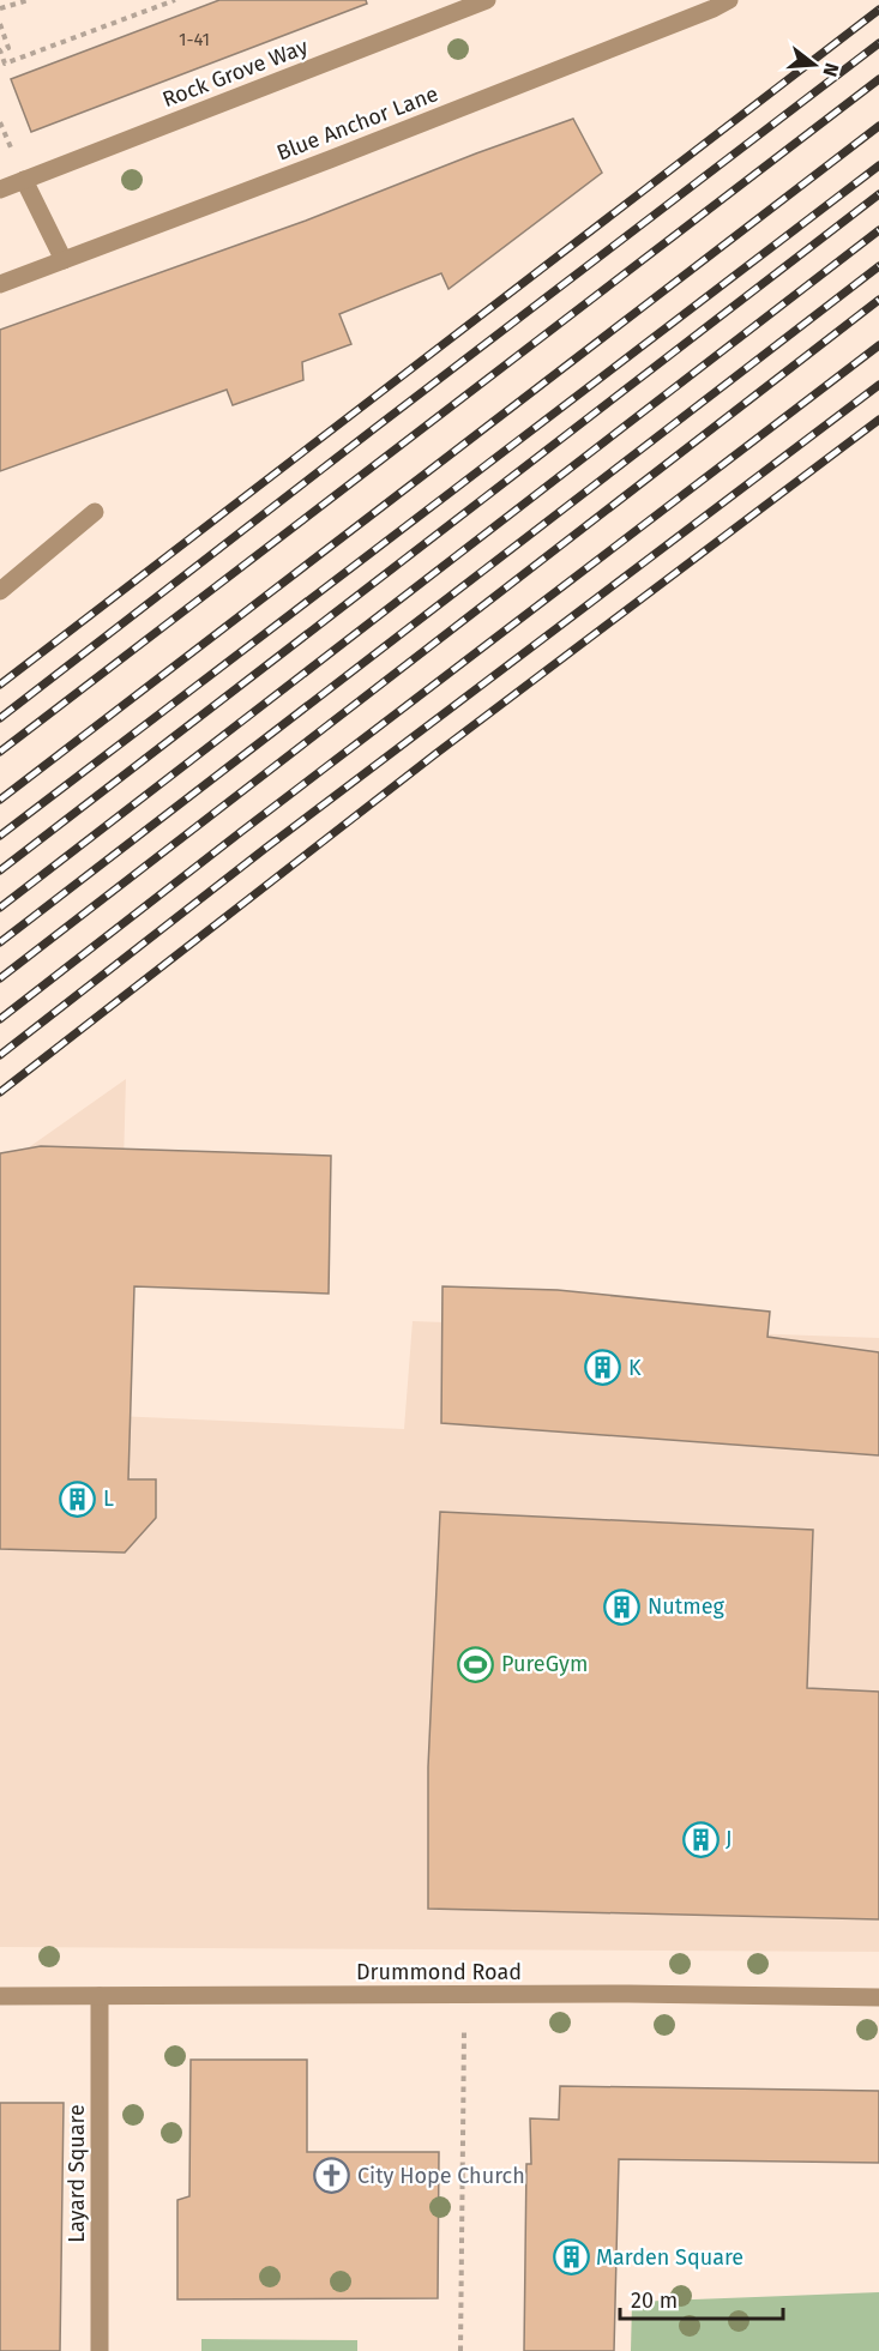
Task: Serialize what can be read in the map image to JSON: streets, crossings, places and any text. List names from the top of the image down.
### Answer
{
  "streets": {
    "street": [
      "Rock Grove Way",
      "Blue Anchor Lane",
      "Drummond Road",
      "Layard Square"
    ]
  },
  "crossings": [
    ["Drummond Road", "Layard Square"]
  ],
  "places": {
    "building": [
      "K",
      "L",
      "Nutmeg",
      "J",
      "Marden Square"
    ],
    "sports": ["PureGym"],
    "church": ["City Hope Church"]
  },
  "house_numbers": ["1-41"],
  "scale_bar": "20 m",
  "north": "right"
}
